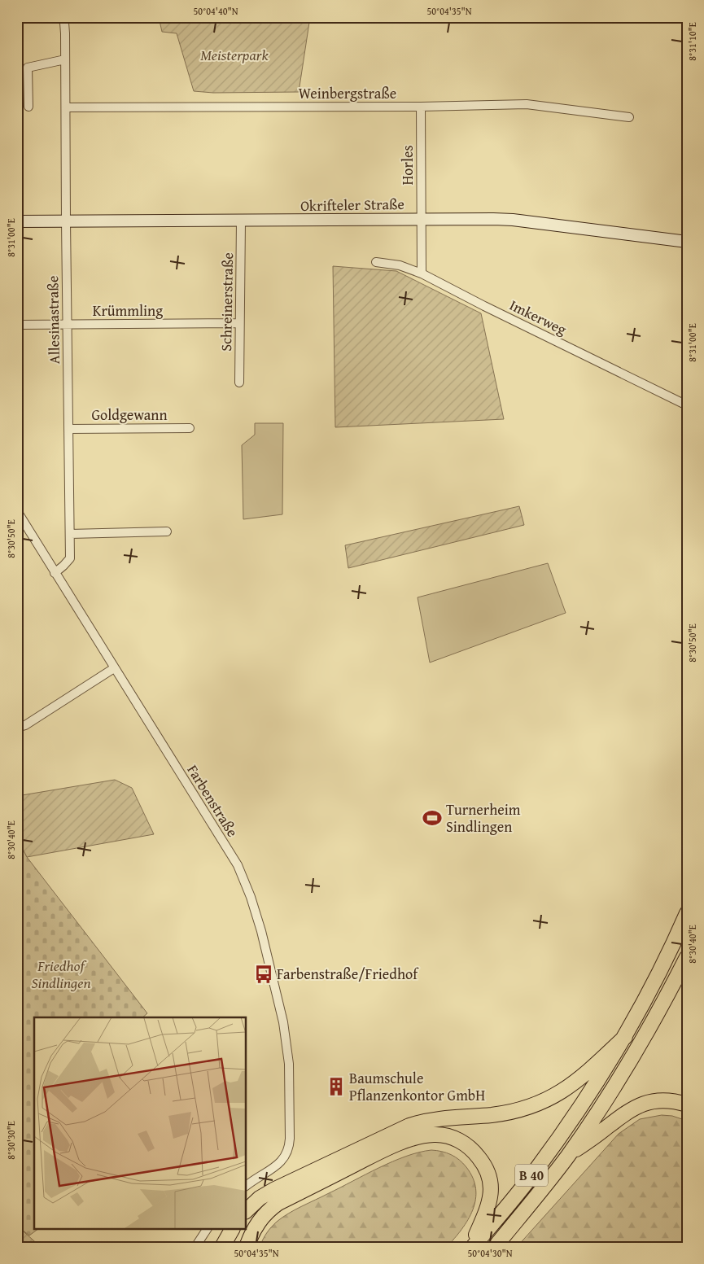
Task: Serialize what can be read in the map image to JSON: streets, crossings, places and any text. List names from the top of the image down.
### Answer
{
  "streets": {
    "highway": ["B 40"],
    "street": [
      "Weinbergstraße",
      "Horles",
      "Okrifteler Straße",
      "Schreinerstraße",
      "Krümmling",
      "Imkerweg",
      "Allesinastraße",
      "Goldgewann",
      "Farbenstraße"
    ]
  },
  "crossings": [
    ["Weinbergstraße", "Horles"],
    ["Weinbergstraße", "Allesinastraße"],
    ["Horles", "Okrifteler Straße"],
    ["Horles", "Imkerweg"],
    ["Okrifteler Straße", "Schreinerstraße"],
    ["Okrifteler Straße", "Allesinastraße"],
    ["Schreinerstraße", "Krümmling"],
    ["Krümmling", "Allesinastraße"],
    ["Allesinastraße", "Goldgewann"],
    ["Allesinastraße", "Farbenstraße"]
  ],
  "parks": ["Meisterpark", "Friedhof Sindlingen"],
  "places": {
    "sports": ["Turnerheim Sindlingen"],
    "bus stop": ["Farbenstraße/Friedhof"],
    "building": ["Baumschule Pflanzenkontor GmbH"]
  },
  "coordinates": [
    "50°04'40\"N",
    "50°04'35\"N",
    "8°31'10\"E",
    "8°31'00\"E",
    "8°30'50\"E",
    "8°30'40\"E",
    "8°30'30\"E",
    "50°04'30\"N"
  ]
}
